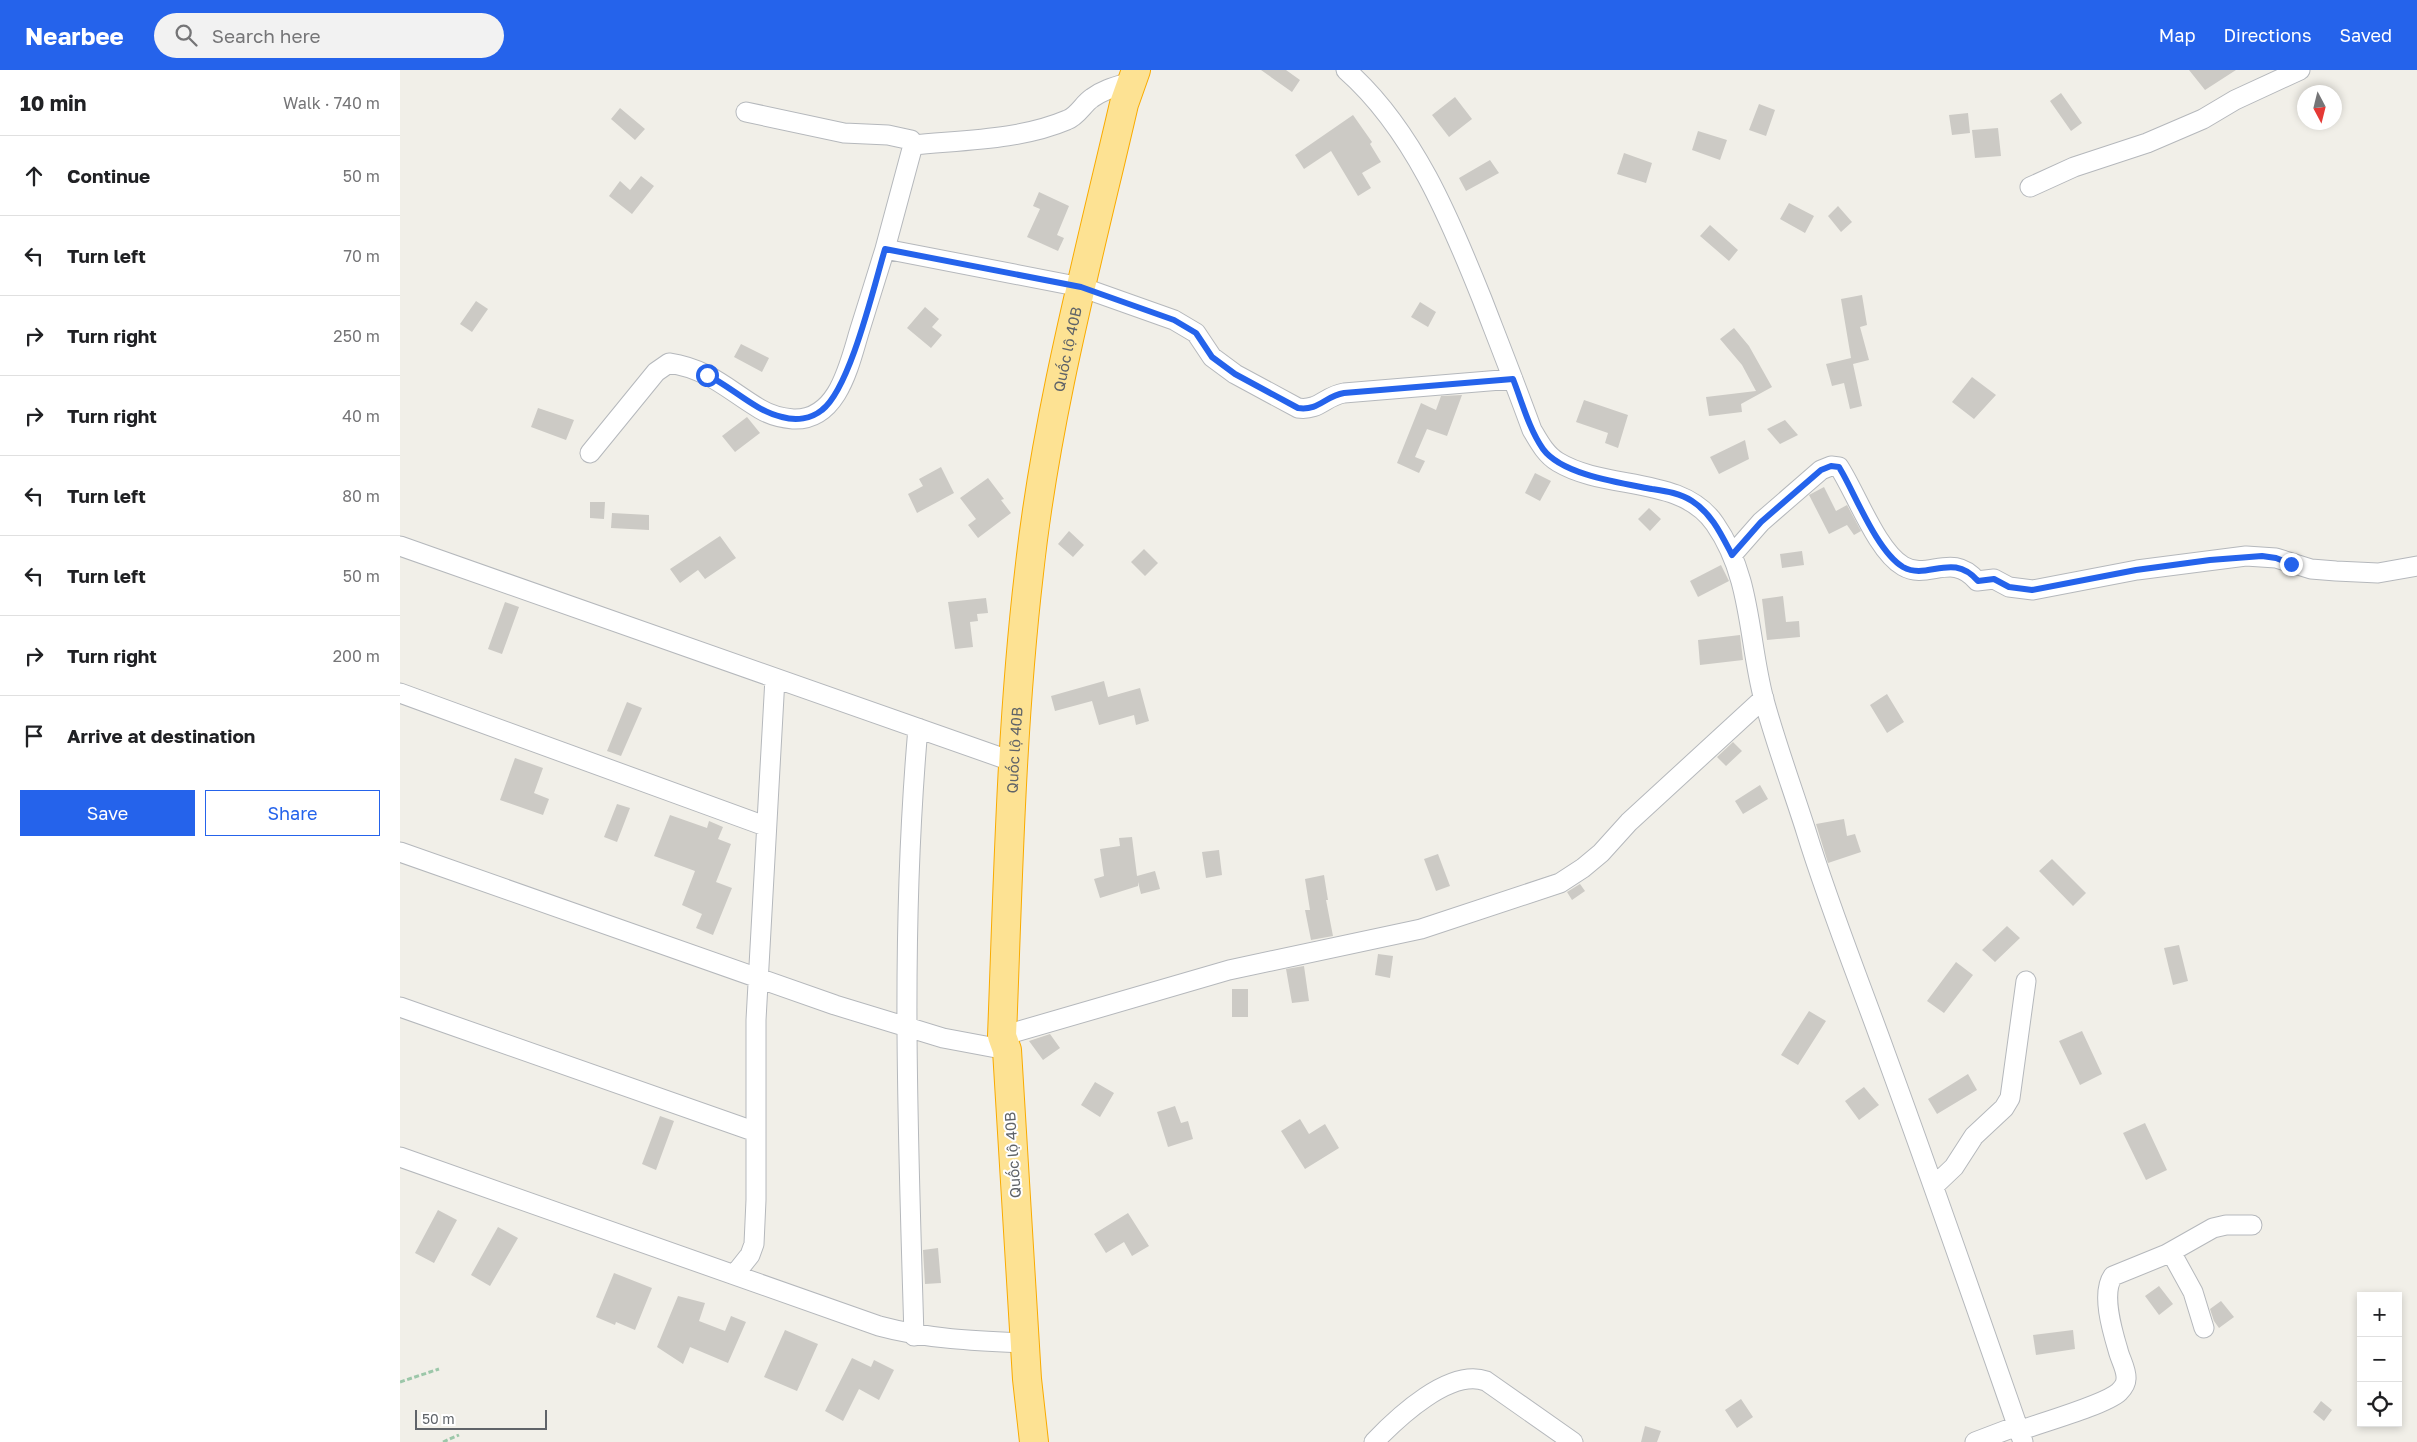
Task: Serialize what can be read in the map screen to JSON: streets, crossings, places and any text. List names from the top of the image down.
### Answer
{
  "streets": {
    "highway": ["Quốc lộ 40B"]
  },
  "scale_bar": "50 m",
  "north": "bottom",
  "page": {
    "header": "Nearbee",
    "search": "Search here",
    "nav": ["Map", "Directions", "Saved"],
    "heading": ["10 min", "Walk · 740 m"],
    "list": [
      ["Continue", "50 m"],
      ["Turn left", "70 m"],
      ["Turn right", "250 m"],
      ["Turn right", "40 m"],
      ["Turn left", "80 m"],
      ["Turn left", "50 m"],
      ["Turn right", "200 m"],
      "Arrive at destination"
    ],
    "buttons": ["Save", "Share"],
    "map_buttons": ["+", "−"],
    "scale": "50 m"
  }
}
